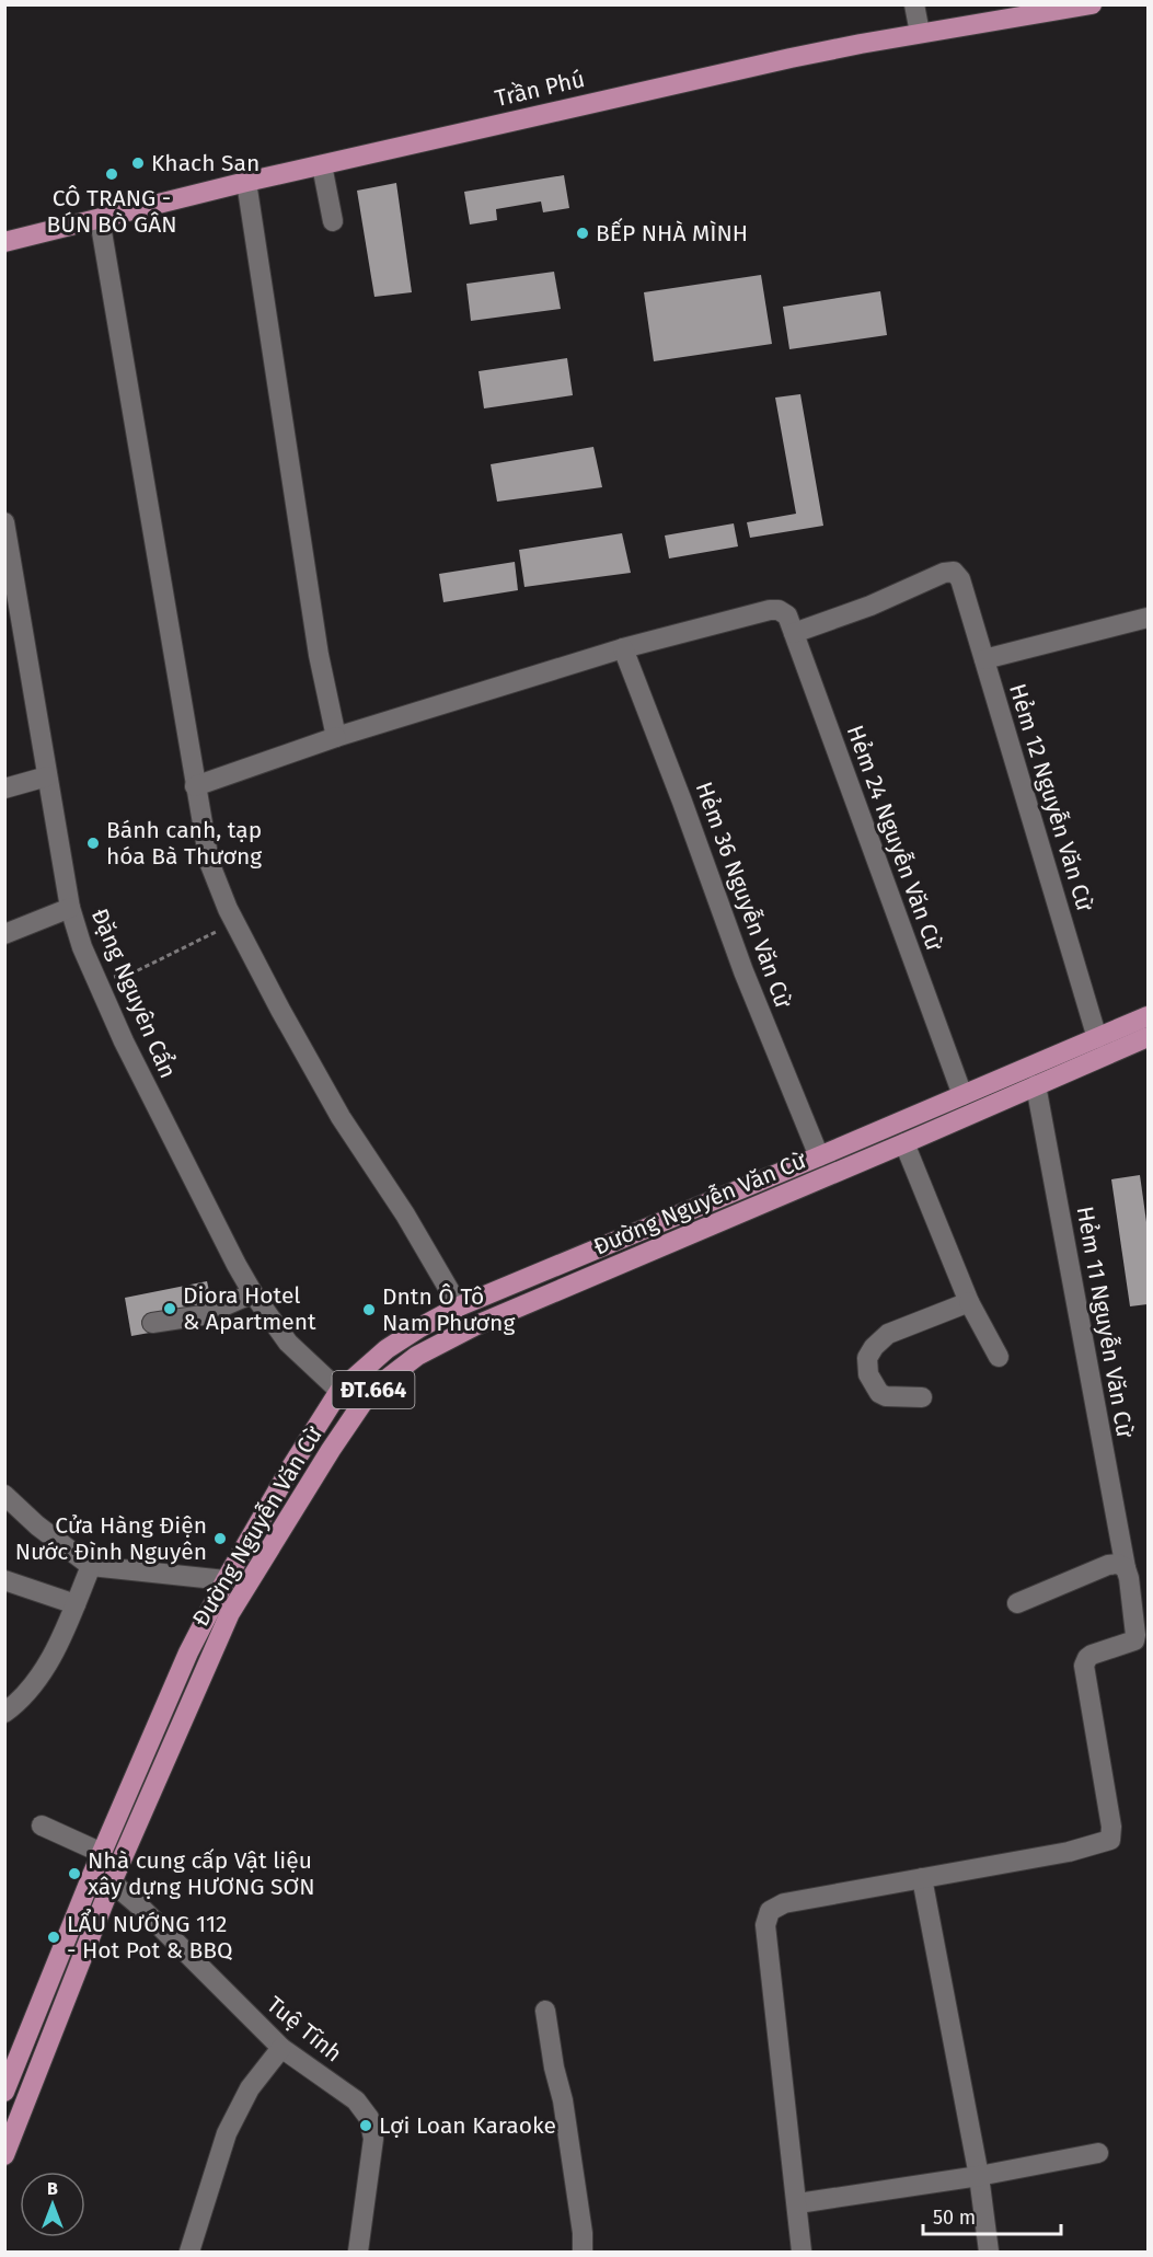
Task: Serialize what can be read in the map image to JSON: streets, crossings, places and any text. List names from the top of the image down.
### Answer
{
  "streets": {
    "main road": ["Trần Phú", "Đường Nguyễn Văn Cừ", "ĐT.664"],
    "street": [
      "Hẻm 12 Nguyễn Văn Cừ",
      "Hẻm 24 Nguyễn Văn Cừ",
      "Hẻm 36 Nguyễn Văn Cừ",
      "Đặng Nguyên Cẩn",
      "Hẻm 11 Nguyễn Văn Cừ",
      "Tuệ Tĩnh"
    ]
  },
  "crossings": [
    ["Hẻm 12 Nguyễn Văn Cừ", "Hẻm 24 Nguyễn Văn Cừ"],
    ["Hẻm 12 Nguyễn Văn Cừ", "Đường Nguyễn Văn Cừ"],
    ["Hẻm 24 Nguyễn Văn Cừ", "Hẻm 36 Nguyễn Văn Cừ"],
    ["Hẻm 24 Nguyễn Văn Cừ", "Đường Nguyễn Văn Cừ"],
    ["Hẻm 36 Nguyễn Văn Cừ", "Đường Nguyễn Văn Cừ"],
    ["Đặng Nguyên Cẩn", "Đường Nguyễn Văn Cừ"],
    ["Đường Nguyễn Văn Cừ", "Hẻm 11 Nguyễn Văn Cừ"],
    ["Đường Nguyễn Văn Cừ", "Tuệ Tĩnh"]
  ],
  "places": [
    "Khach San",
    "CÔ TRANG - BÚN BÒ GÂN",
    "BẾP NHÀ MÌNH",
    "Bánh canh, tạp hóa Bà Thương",
    "Diora Hotel & Apartment",
    "Dntn Ô Tô Nam Phương",
    "Cửa Hàng Điện Nước Đình Nguyên",
    "Nhà cung cấp Vật liệu xây dựng HƯƠNG SƠN",
    "LẨU NƯỚNG 112 - Hot Pot & BBQ",
    "Lợi Loan Karaoke"
  ],
  "scale_bar": "50 m",
  "north": "top"
}
